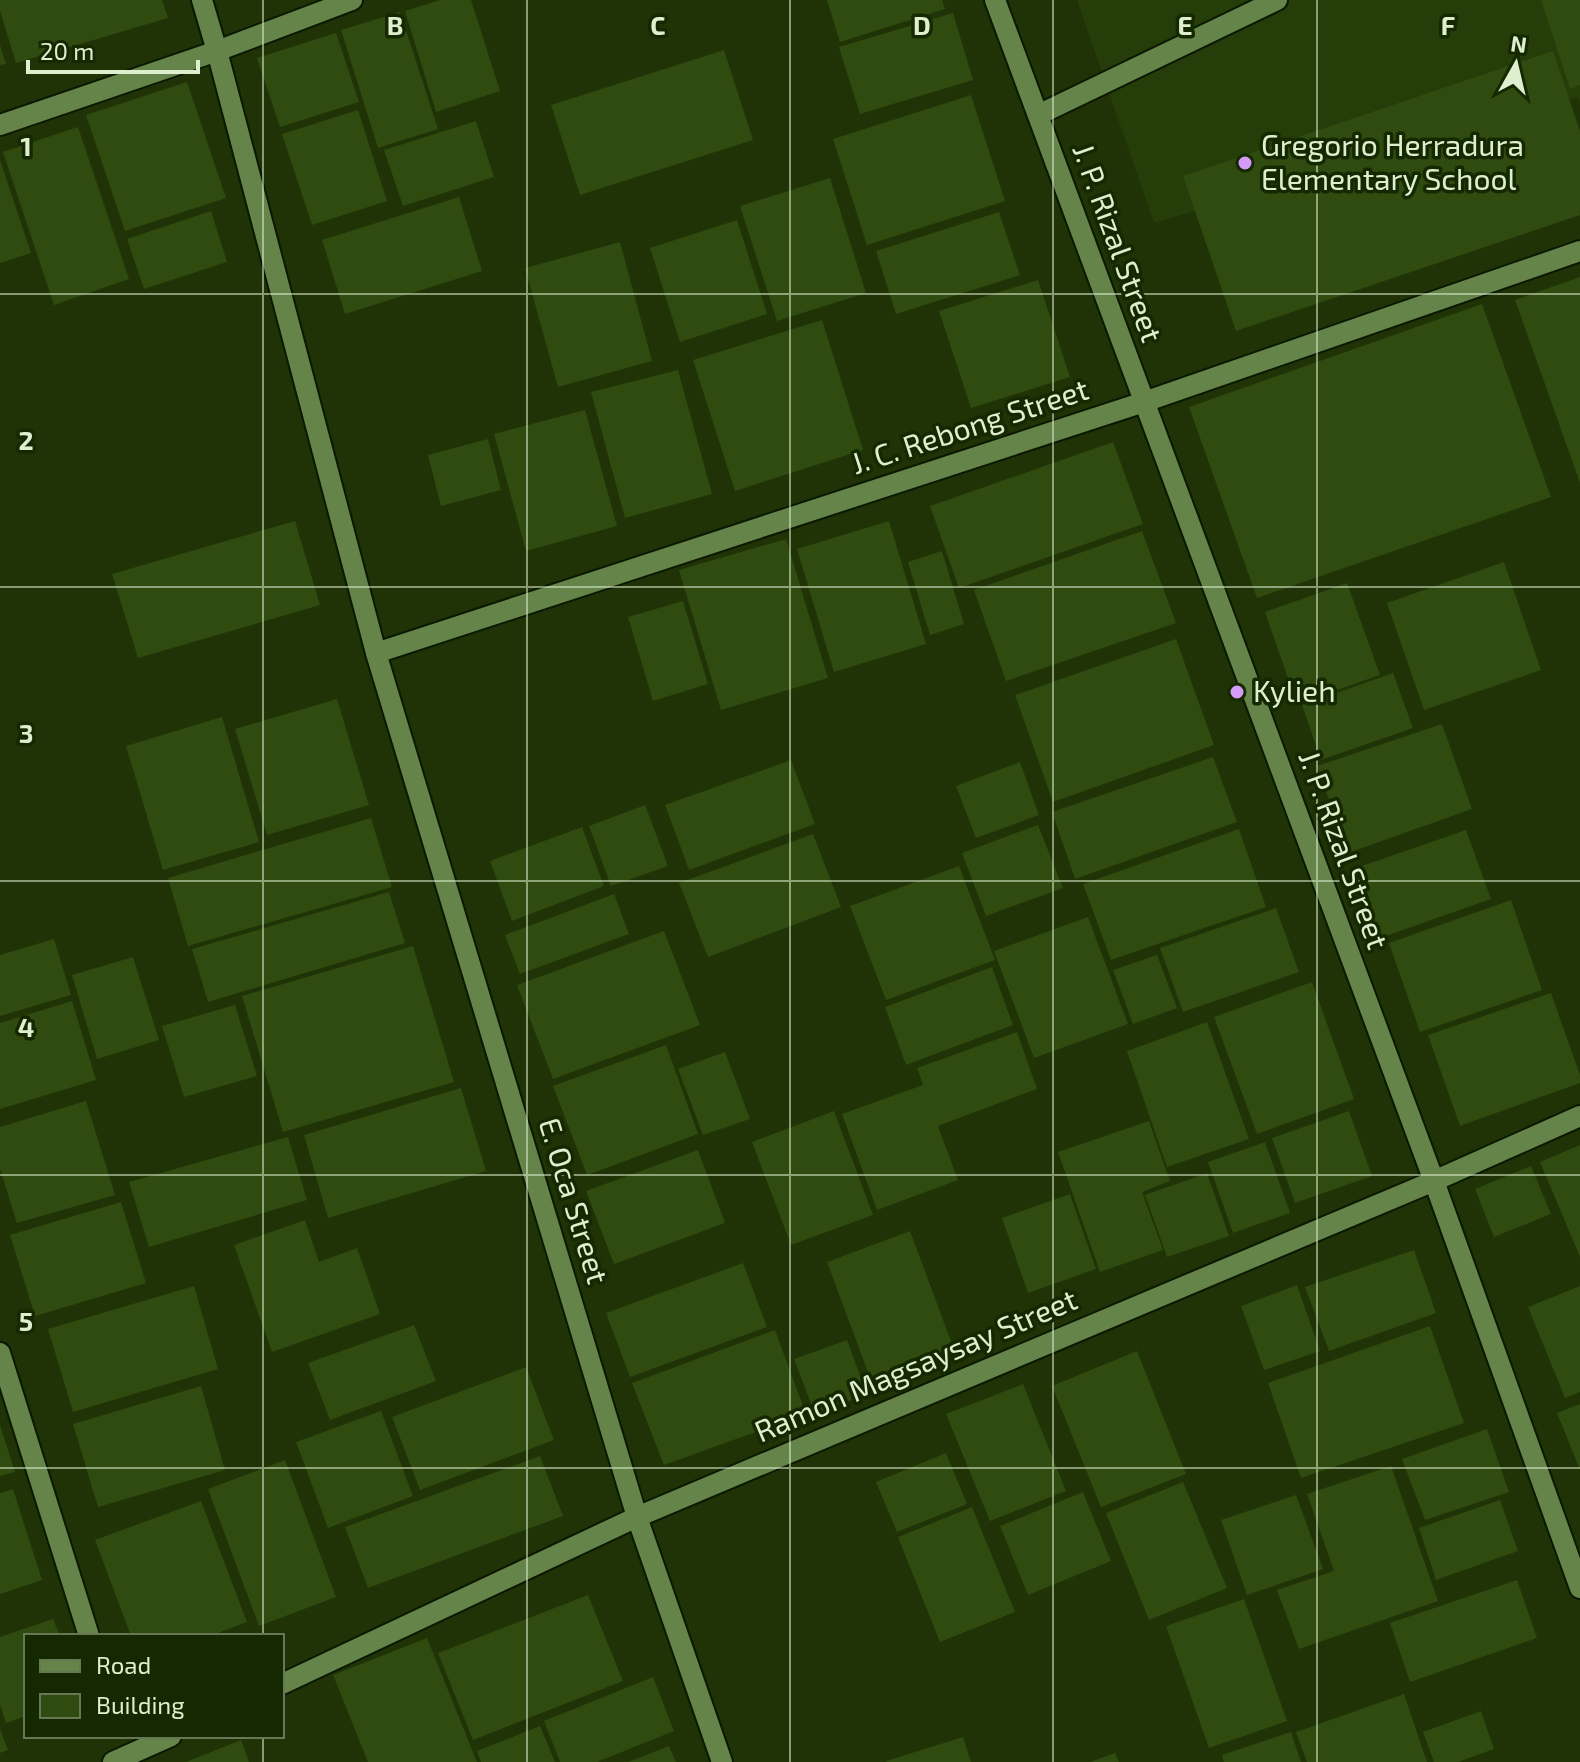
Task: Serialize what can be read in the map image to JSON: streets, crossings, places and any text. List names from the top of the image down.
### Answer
{
  "streets": {
    "street": [
      "J. P. Rizal Street",
      "J. C. Rebong Street",
      "E. Oca Street",
      "Ramon Magsaysay Street"
    ]
  },
  "crossings": [
    ["J. P. Rizal Street", "J. C. Rebong Street"],
    ["J. P. Rizal Street", "Ramon Magsaysay Street"],
    ["J. C. Rebong Street", "E. Oca Street"],
    ["E. Oca Street", "Ramon Magsaysay Street"]
  ],
  "places": ["Gregorio Herradura Elementary School", "Kylieh"],
  "legend": ["Road", "Building"],
  "scale_bar": "20 m",
  "north": "top",
  "grid": {
    "columns": [
      "B",
      "C",
      "D",
      "E",
      "F"
    ],
    "rows": [
      "1",
      "2",
      "3",
      "4",
      "5"
    ]
  }
}
